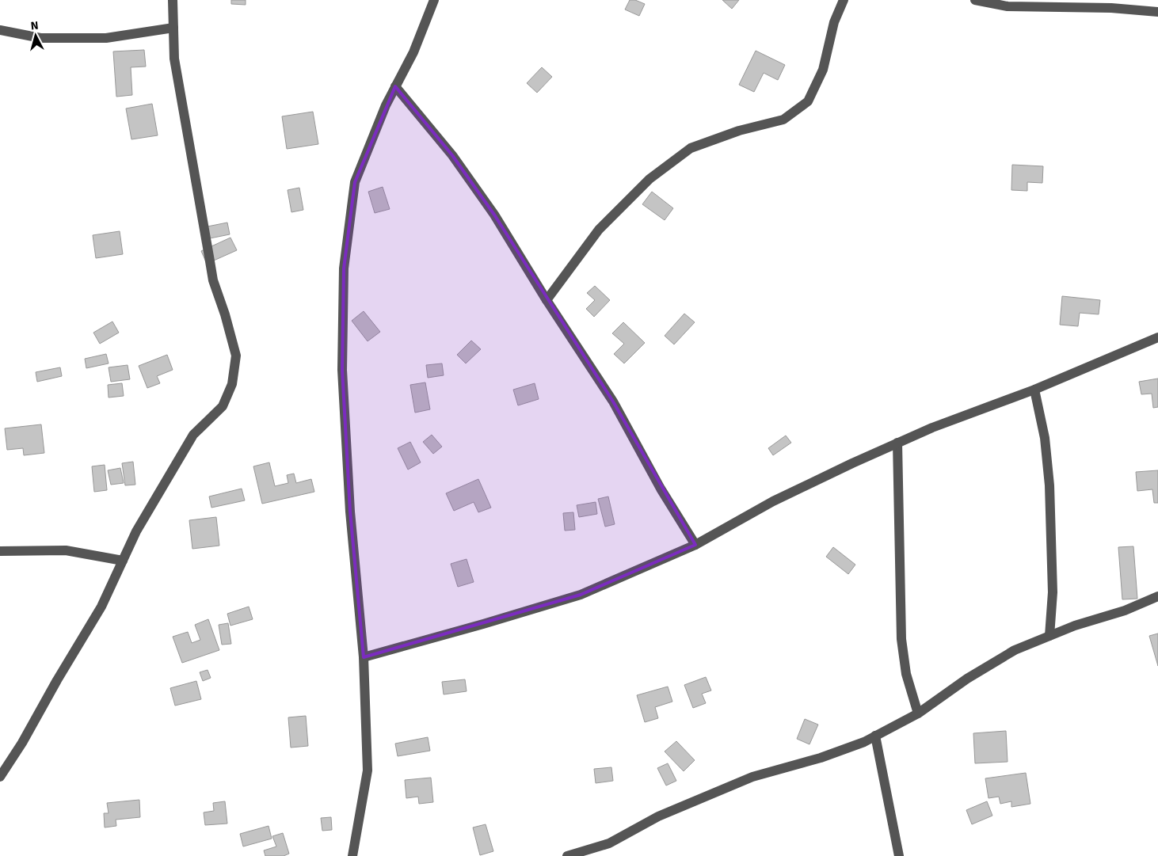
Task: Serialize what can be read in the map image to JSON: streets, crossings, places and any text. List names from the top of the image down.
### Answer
{
  "north": "top"
}
